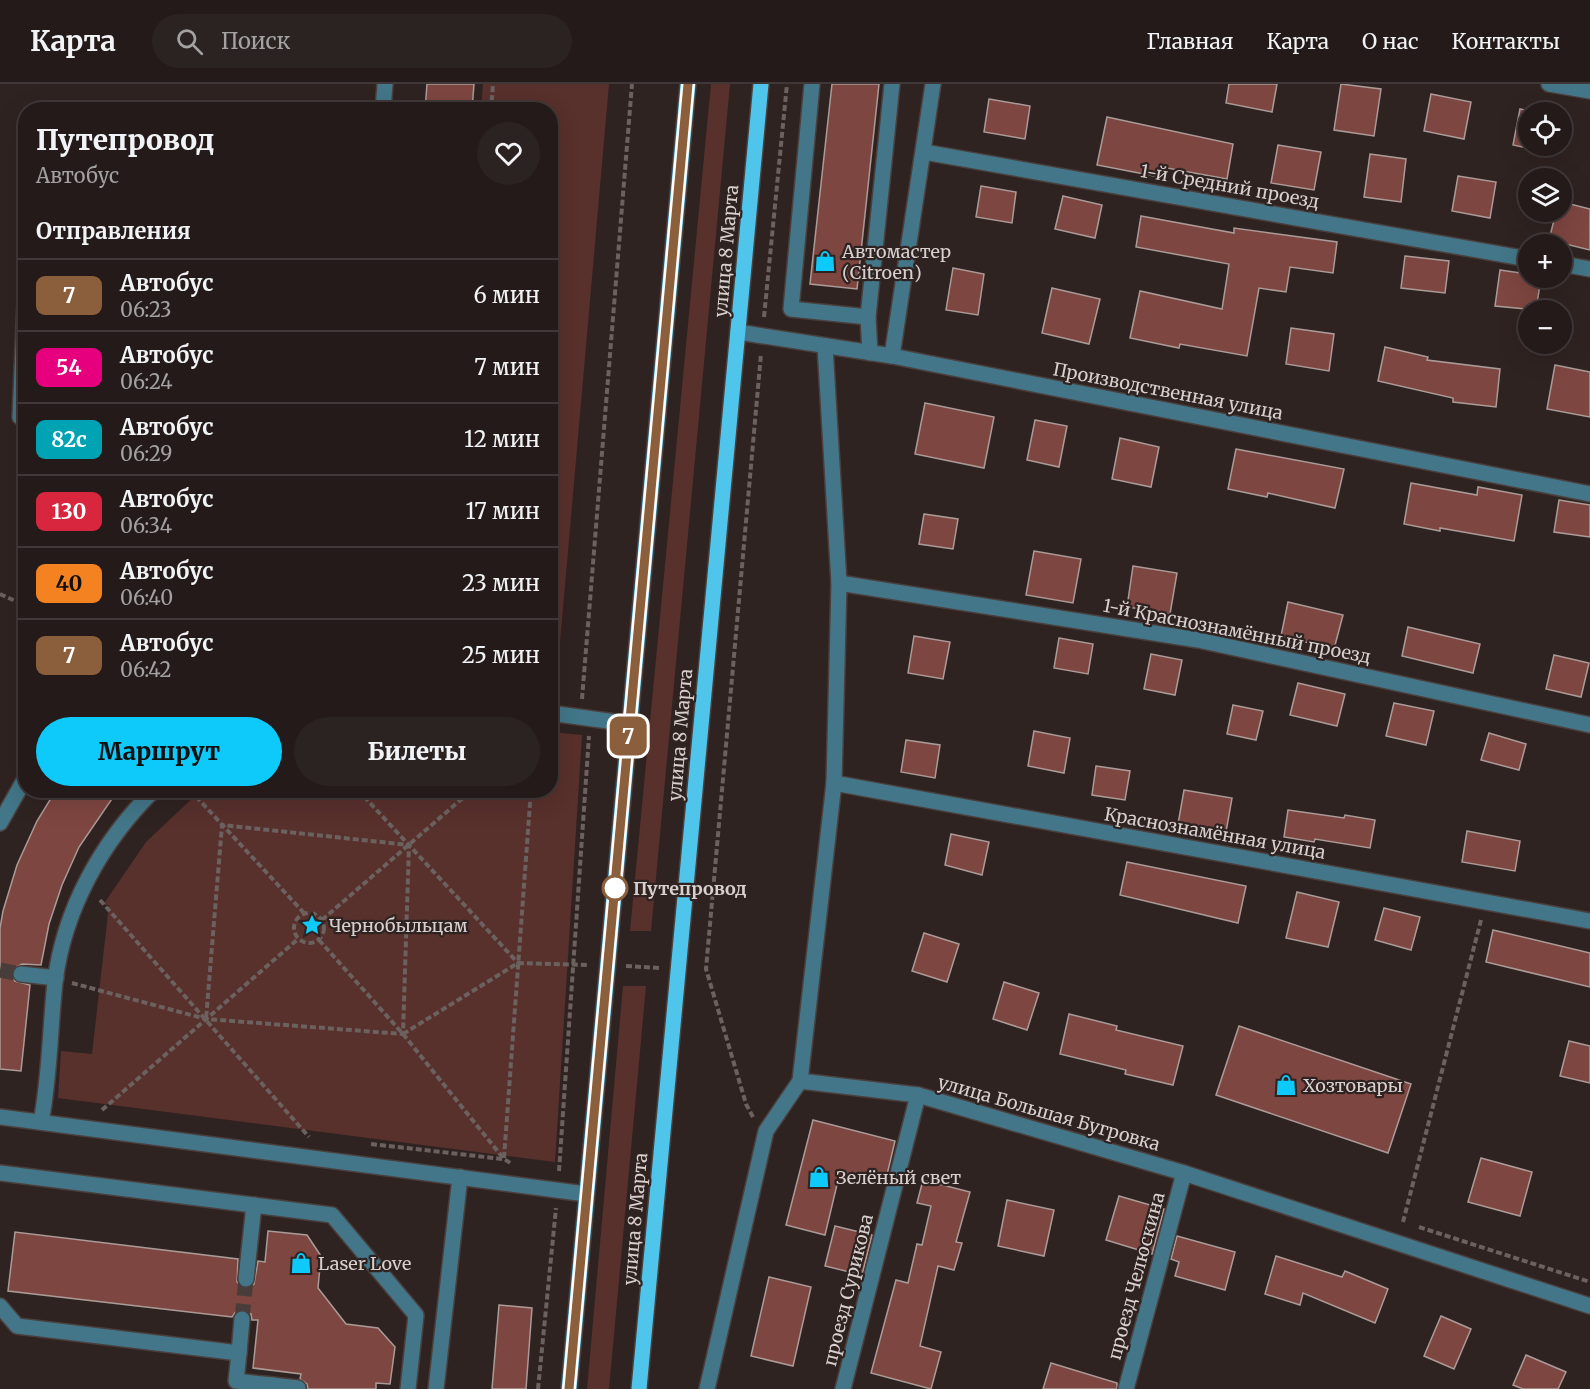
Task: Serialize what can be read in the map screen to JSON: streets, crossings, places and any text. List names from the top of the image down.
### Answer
{
  "streets": {
    "main road": ["улица 8 Марта"],
    "street": [
      "1-й Средний проезд",
      "Производственная улица",
      "1-й Краснознамённый проезд",
      "Краснознамённая улица",
      "улица Большая Бугровка",
      "проезд Челюскина",
      "проезд Сурикова"
    ]
  },
  "crossings": [
    ["улица 8 Марта", "Производственная улица"],
    ["улица Большая Бугровка", "проезд Челюскина"],
    ["улица Большая Бугровка", "проезд Сурикова"]
  ],
  "places": {
    "shop": [
      "Автомастер (Citroen)",
      "Хозтовары",
      "Зелёный свет",
      "Laser Love"
    ],
    "other": ["Путепровод"],
    "place": ["Чернобыльцам"]
  },
  "lines": ["bus line 7"],
  "page": {
    "header": "Карта",
    "search": "Поиск",
    "nav": [
      "Главная",
      "Карта",
      "О нас",
      "Контакты"
    ],
    "on_map": "7",
    "map_buttons": ["+", "−"],
    "heading": [
      ["Путепровод", "Автобус"],
      "Отправления"
    ],
    "list": [
      {
        "mark": "7",
        "name": "Автобус",
        "note": "06:23",
        "value": "6 мин"
      },
      {
        "mark": "54",
        "name": "Автобус",
        "note": "06:24",
        "value": "7 мин"
      },
      {
        "mark": "82с",
        "name": "Автобус",
        "note": "06:29",
        "value": "12 мин"
      },
      {
        "mark": "130",
        "name": "Автобус",
        "note": "06:34",
        "value": "17 мин"
      },
      {
        "mark": "40",
        "name": "Автобус",
        "note": "06:40",
        "value": "23 мин"
      },
      {
        "mark": "7",
        "name": "Автобус",
        "note": "06:42",
        "value": "25 мин"
      }
    ],
    "buttons": ["Маршрут", "Билеты"]
  }
}
